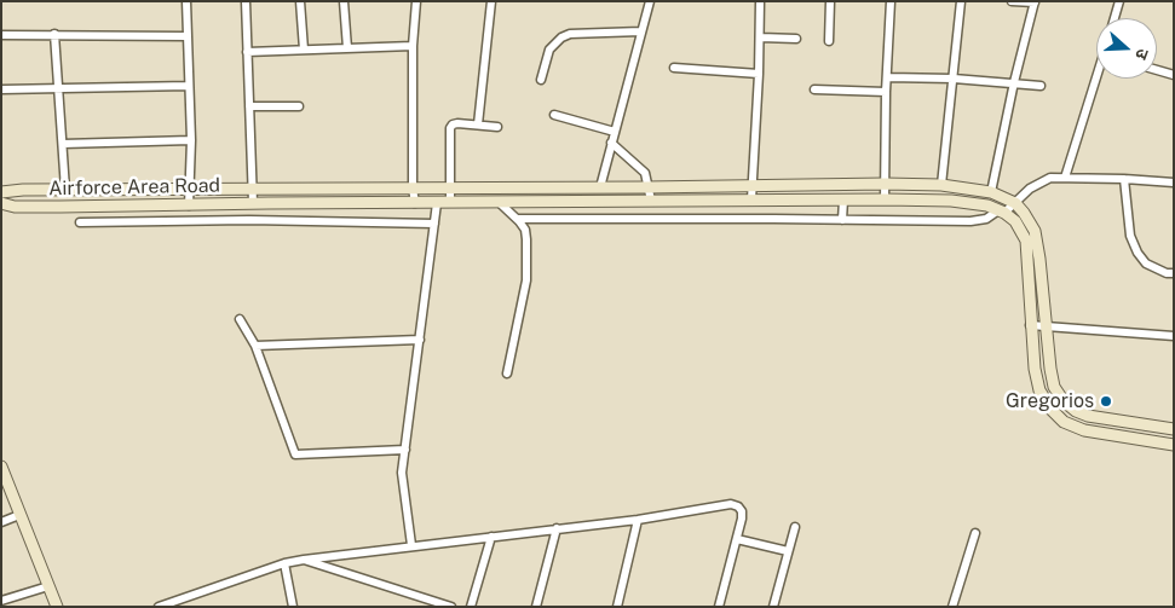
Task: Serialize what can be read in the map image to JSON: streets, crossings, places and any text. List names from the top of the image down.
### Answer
{
  "streets": {
    "street": ["Airforce Area Road"]
  },
  "places": ["Gregorios"],
  "north": "right"
}
